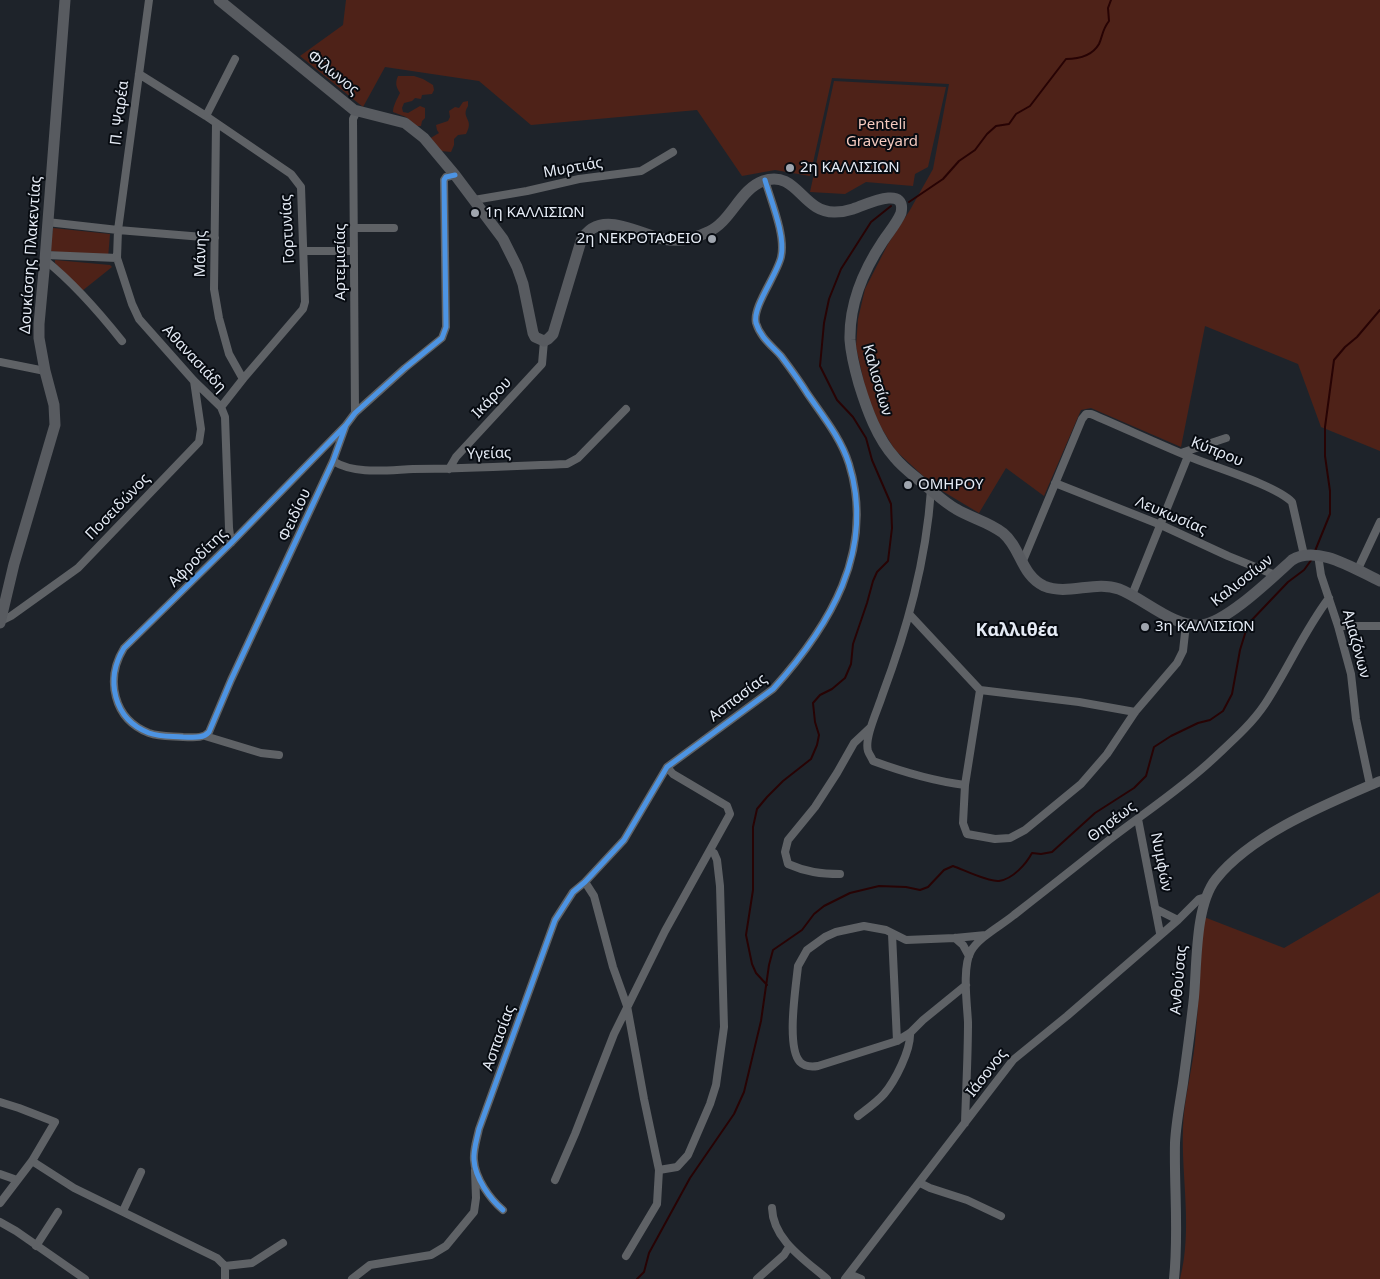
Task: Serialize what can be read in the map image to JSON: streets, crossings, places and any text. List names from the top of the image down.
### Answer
{
  "streets": {
    "main road": ["Φίλωνος", "Δουκίσσης Πλακεντίας", "Καλισσίων"],
    "street": [
      "Π. Ψαρέα",
      "Μυρτιάς",
      "Γορτυνίας",
      "Μάνης",
      "Αρτεμισίας",
      "Αθανασιάδη",
      "Ικάρου",
      "Κύπρου",
      "Υγείας",
      "Ποσειδώνος",
      "Φειδίου",
      "Λευκωσίας",
      "Αφροδίτης",
      "Αμαζόνων",
      "Ασπασίας",
      "Θησέως",
      "Νυμφών",
      "Ανθούσας",
      "Ιάσονος"
    ]
  },
  "crossings": [
    ["Φίλωνος", "Αρτεμισίας"],
    ["Φίλωνος", "Φειδίου"],
    ["Π. Ψαρέα", "Γορτυνίας"],
    ["Π. Ψαρέα", "Αθανασιάδη"],
    ["Γορτυνίας", "Μάνης"],
    ["Γορτυνίας", "Αθανασιάδη"],
    ["Δουκίσσης Πλακεντίας", "Ποσειδώνος"],
    ["Αρτεμισίας", "Φειδίου"],
    ["Αθανασιάδη", "Ποσειδώνος"],
    ["Αθανασιάδη", "Αφροδίτης"],
    ["Καλισσίων", "Κύπρου"],
    ["Καλισσίων", "Λευκωσίας"],
    ["Καλισσίων", "Ασπασίας"],
    ["Ικάρου", "Υγείας"],
    ["Κύπρου", "Λευκωσίας"],
    ["Υγείας", "Φειδίου"],
    ["Φειδίου", "Αφροδίτης"],
    ["Αμαζόνων", "Θησέως"],
    ["Αμαζόνων", "Ανθούσας"],
    ["Θησέως", "Νυμφών"],
    ["Νυμφών", "Ιάσονος"],
    ["Ανθούσας", "Ιάσονος"]
  ],
  "districts": ["Καλλιθέα"],
  "parks": ["Penteli Graveyard"],
  "places": [
    "2η ΚΑΛΛΙΣΙΩΝ",
    "1η ΚΑΛΛΙΣΙΩΝ",
    "2η ΝΕΚΡΟΤΑΦΕΙΟ",
    "ΟΜΗΡΟΥ",
    "3η ΚΑΛΛΙΣΙΩΝ"
  ]
}
